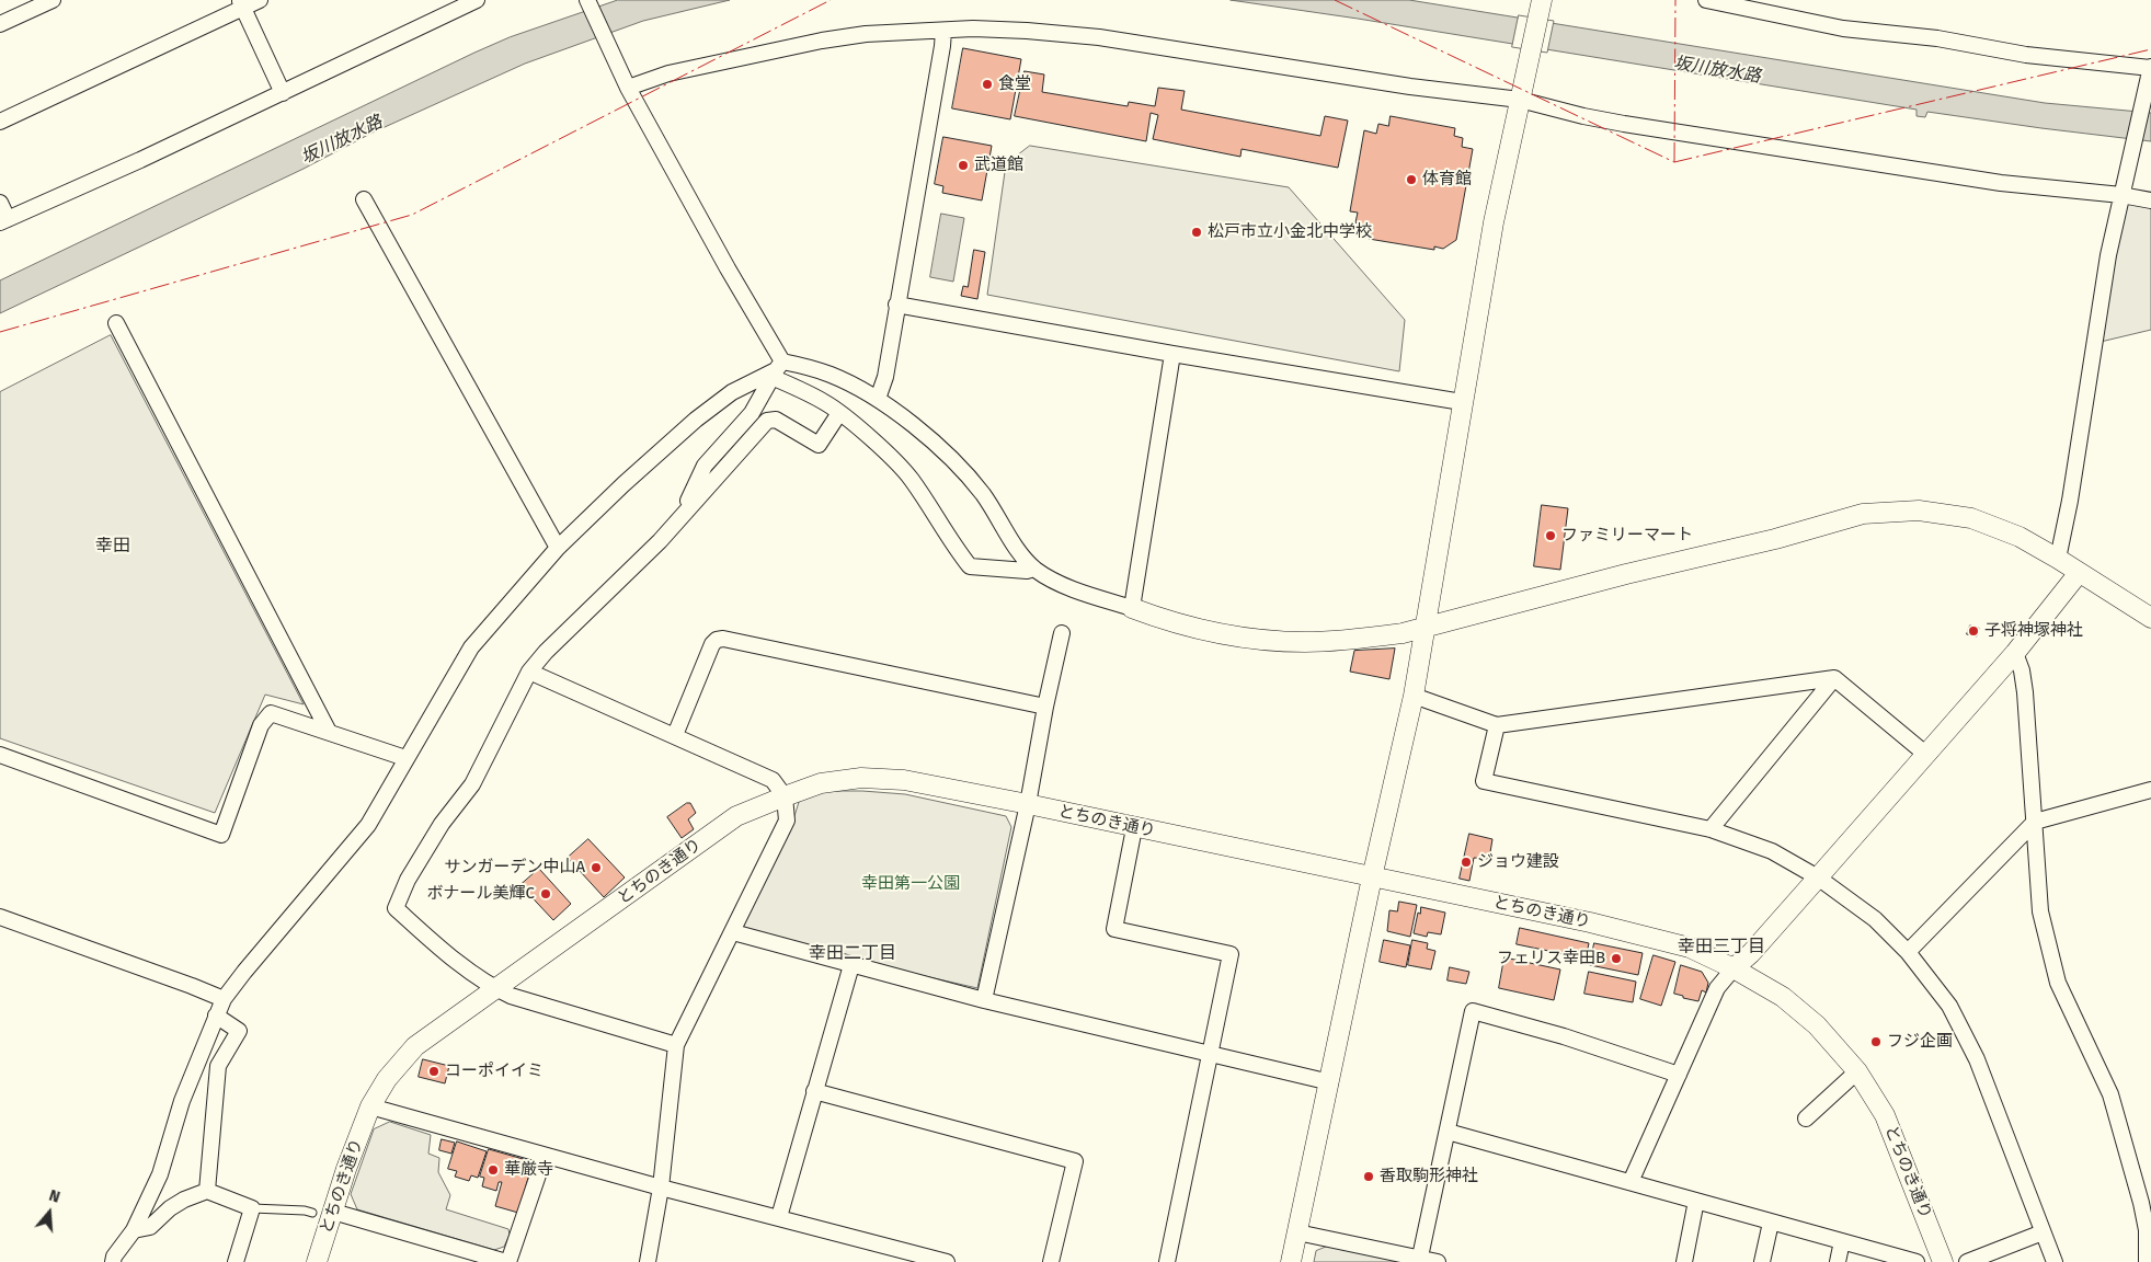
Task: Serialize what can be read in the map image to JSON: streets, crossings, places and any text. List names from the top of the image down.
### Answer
{
  "streets": {
    "street": ["とちのき通り"]
  },
  "districts": ["幸田", "幸田三丁目", "幸田二丁目"],
  "water": ["坂川放水路"],
  "parks": ["幸田第一公園"],
  "places": [
    "食堂",
    "武道館",
    "体育館",
    "松戸市立小金北中学校",
    "ファミリーマート",
    "子将神塚神社",
    "ジョウ建設",
    "サンガーデン中山A",
    "ボナール美輝C",
    "フェリス幸田B",
    "フジ企画",
    "コーポイイミ",
    "華厳寺",
    "香取駒形神社"
  ],
  "north": "top"
}
